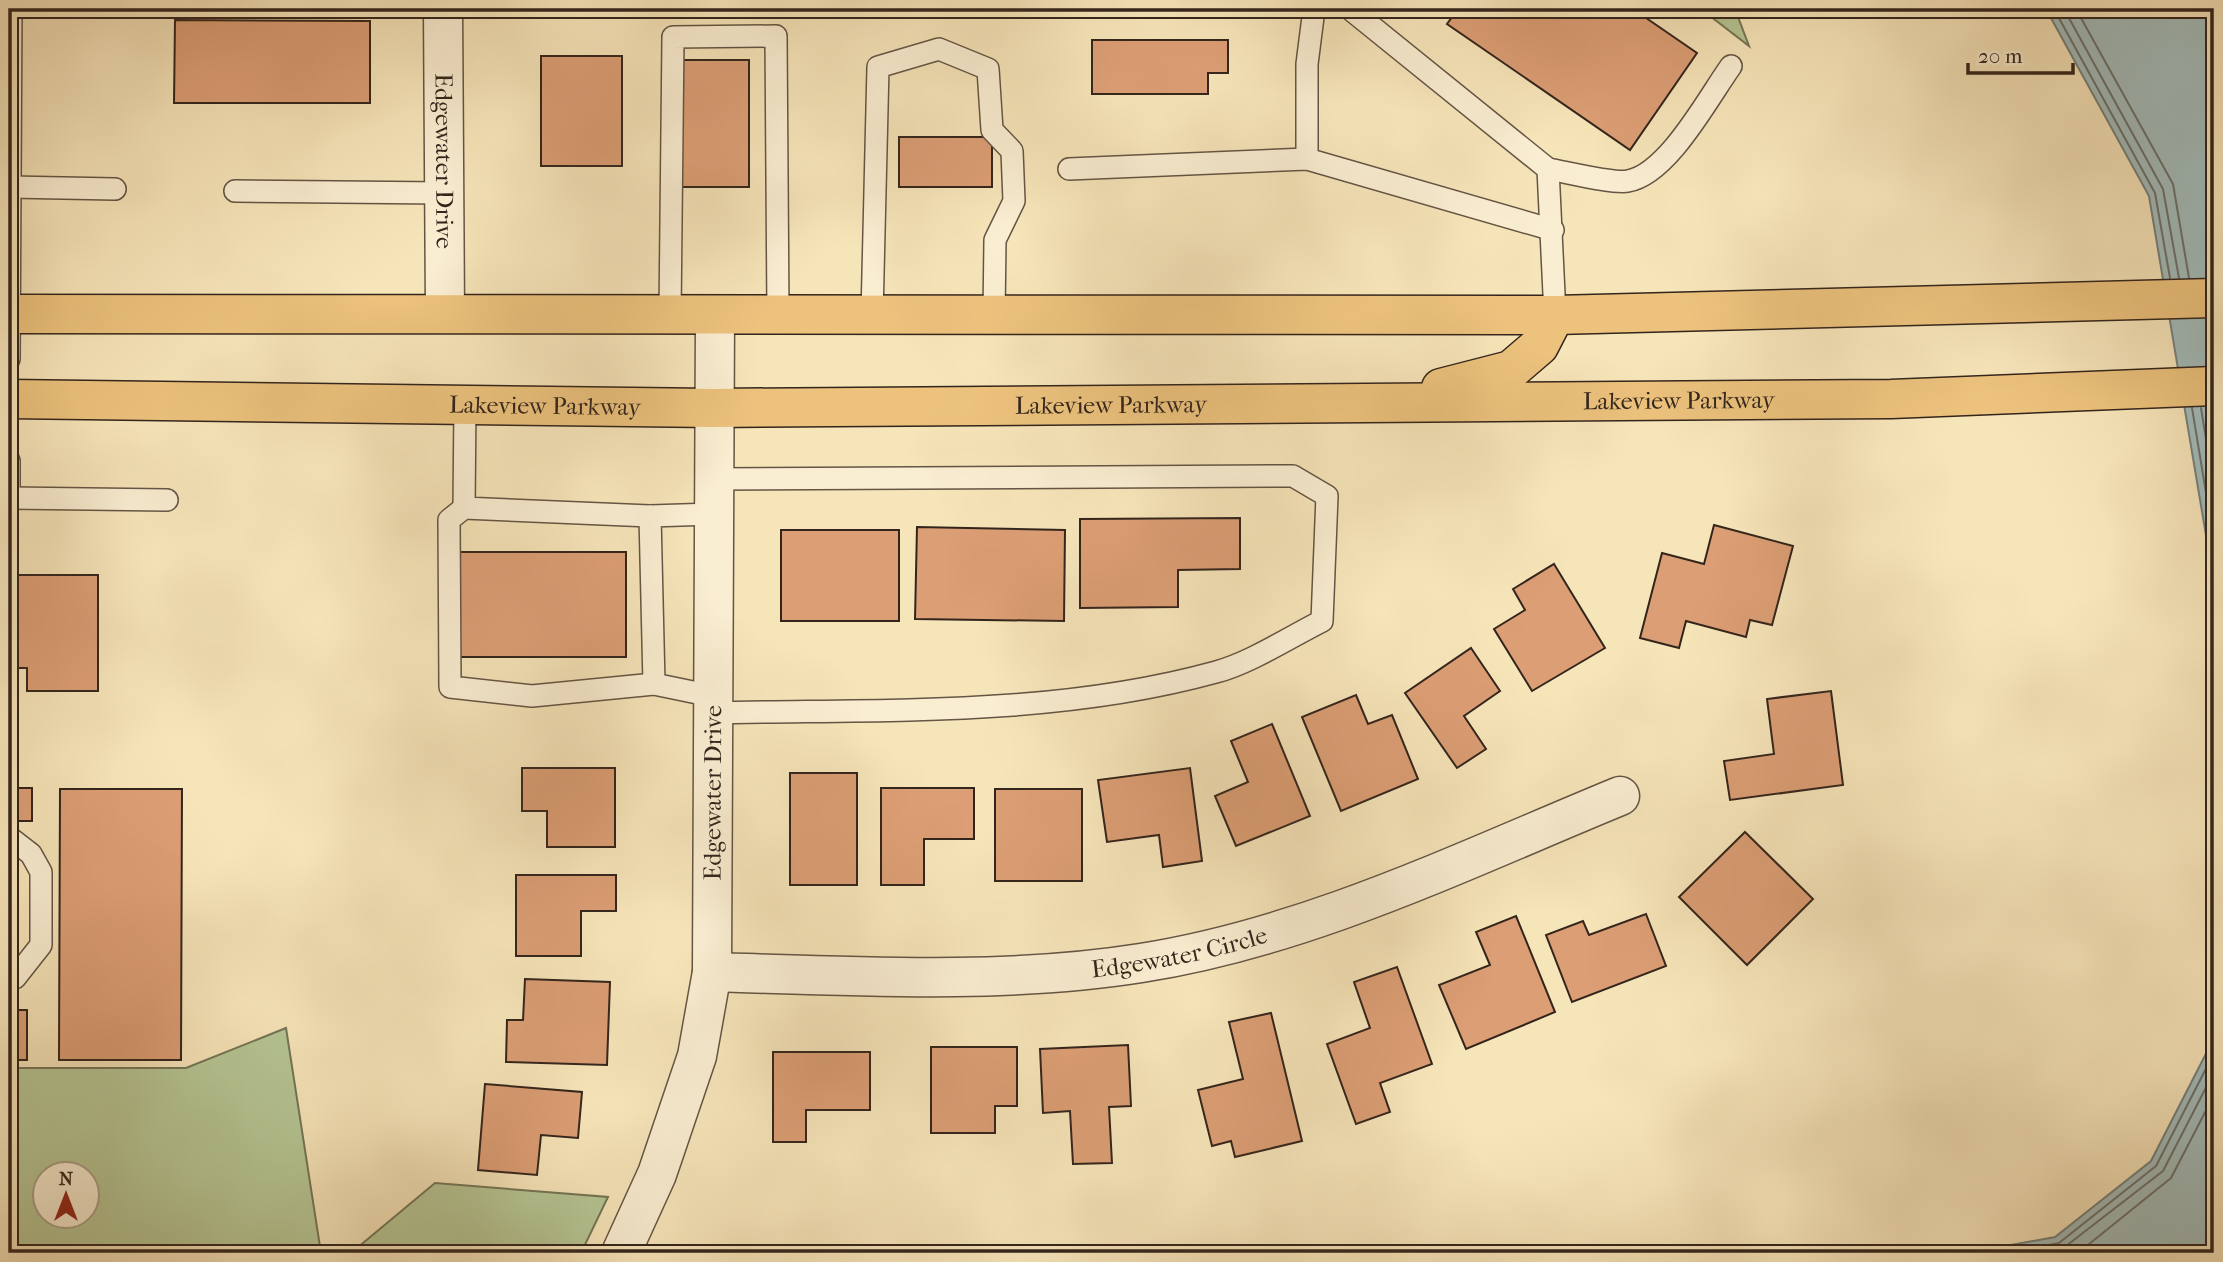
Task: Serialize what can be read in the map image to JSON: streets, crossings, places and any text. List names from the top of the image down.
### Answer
{
  "streets": {
    "main road": ["Lakeview Parkway"],
    "street": ["Edgewater Drive", "Edgewater Circle"]
  },
  "crossings": [
    ["Edgewater Drive", "Lakeview Parkway"],
    ["Edgewater Drive", "Edgewater Circle"]
  ],
  "scale_bar": "20 m",
  "north": "top"
}
